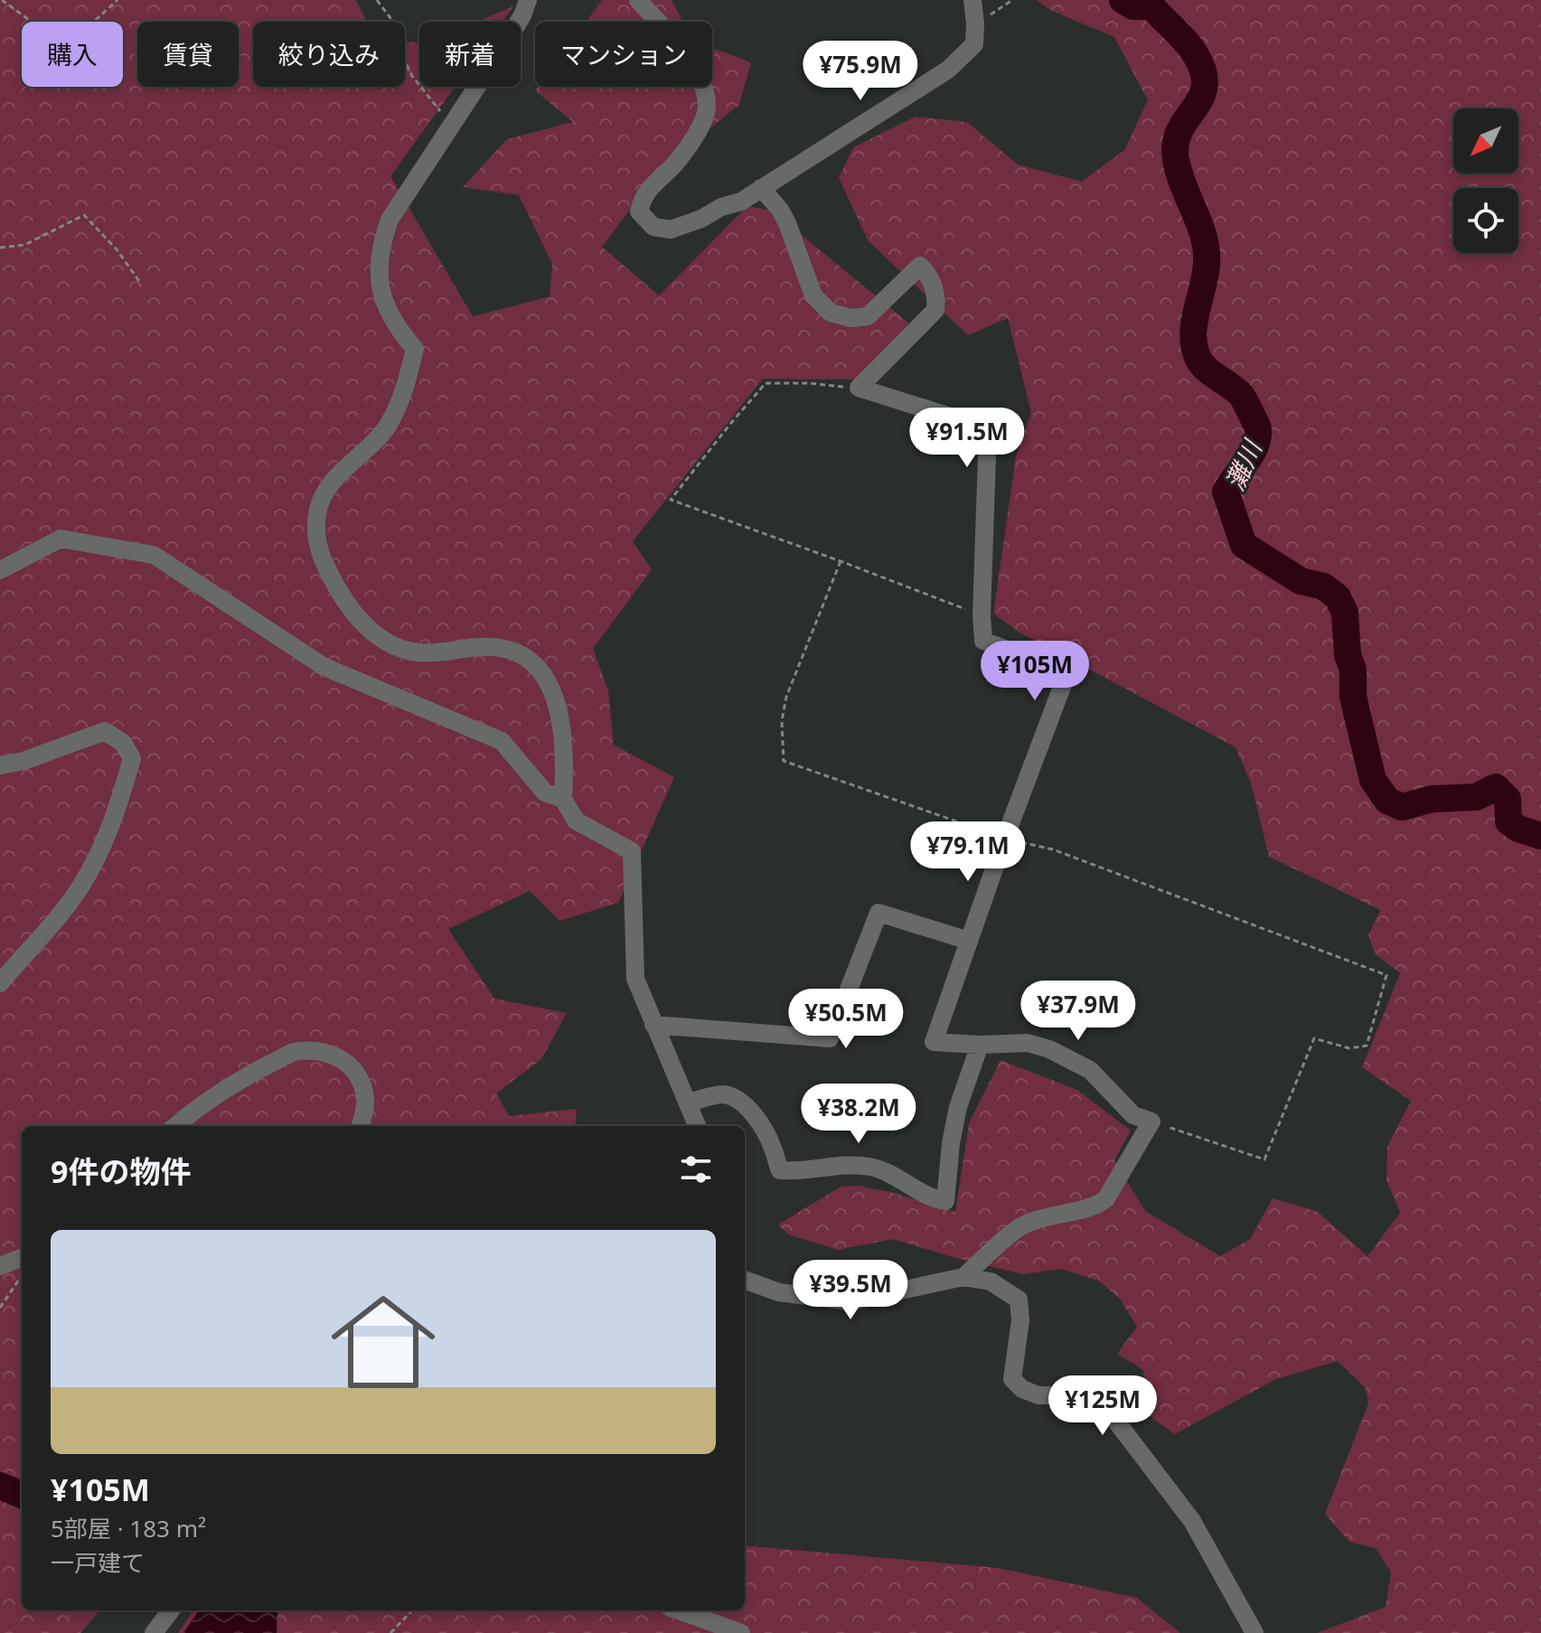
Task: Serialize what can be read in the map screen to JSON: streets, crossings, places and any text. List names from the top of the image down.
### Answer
{
  "water": ["灘川"],
  "north": "bottom left",
  "page": {
    "chip": [
      "購入",
      "賃貸",
      "絞り込み",
      "新着",
      "マンション"
    ],
    "price": [
      "¥75.9M",
      "¥91.5M",
      "¥105M",
      "¥79.1M",
      "¥37.9M",
      "¥50.5M",
      "¥38.2M",
      "¥39.5M",
      "¥125M"
    ],
    "heading": "9件の物件",
    "list": [
      {
        "name": "¥105M",
        "note": "5部屋 · 183 m² · 一戸建て"
      }
    ]
  }
}
